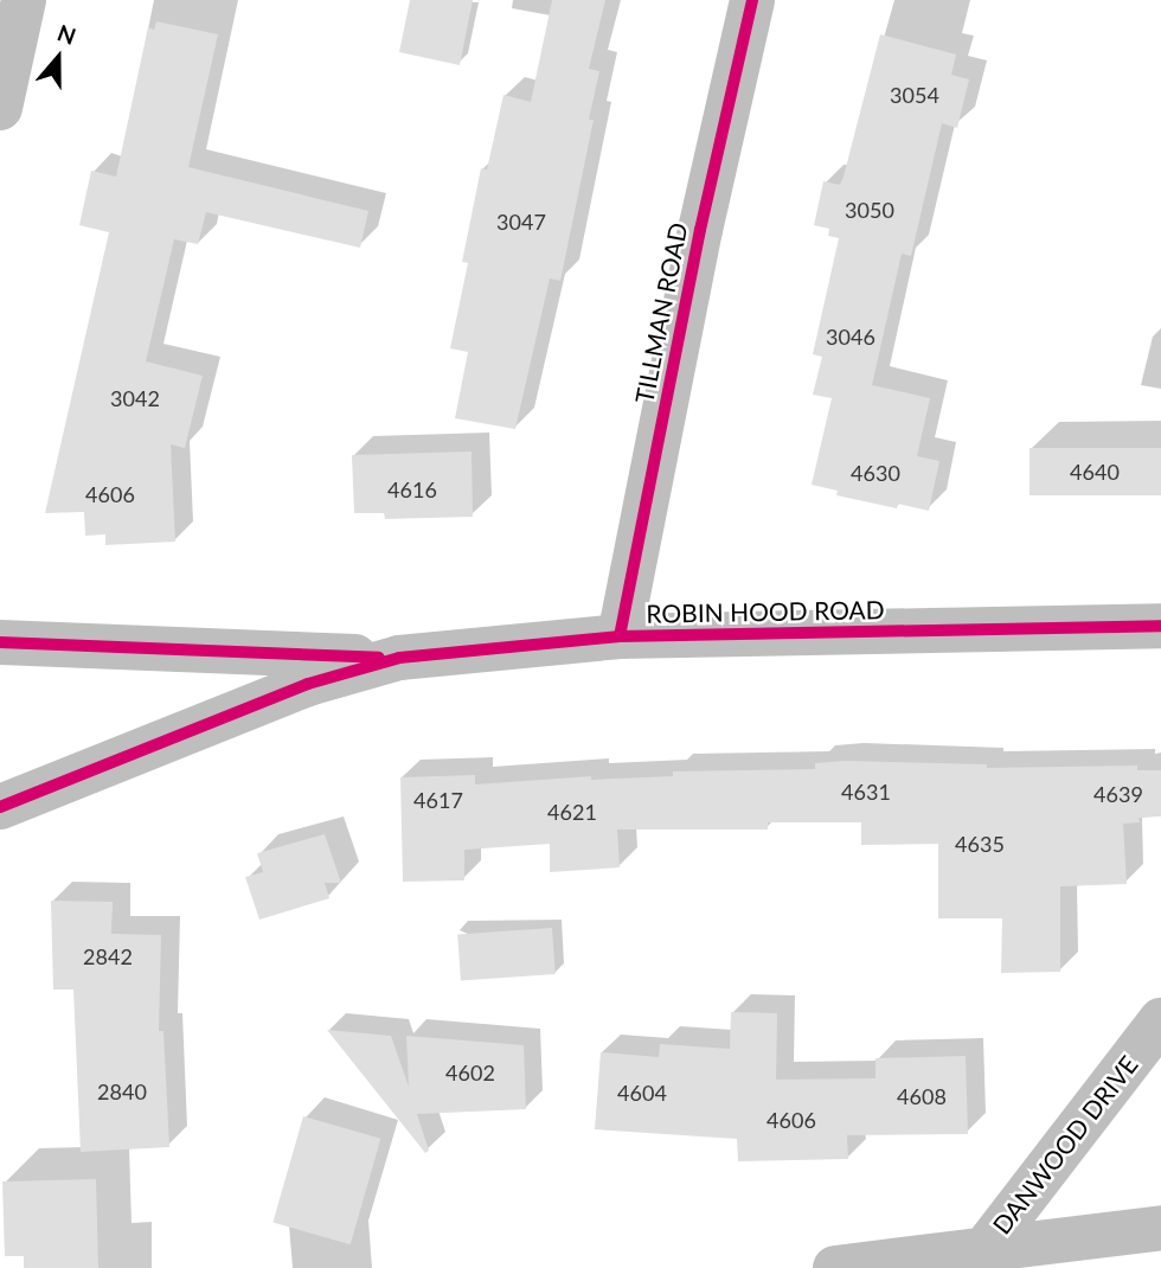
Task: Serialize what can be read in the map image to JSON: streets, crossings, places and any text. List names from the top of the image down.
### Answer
{
  "streets": {
    "street": ["TILLMAN ROAD", "ROBIN HOOD ROAD", "DANWOOD DRIVE"]
  },
  "crossings": [
    ["TILLMAN ROAD", "ROBIN HOOD ROAD"]
  ],
  "house_numbers": [
    "3054",
    "3050",
    "3047",
    "3046",
    "3042",
    "4640",
    "4630",
    "4616",
    "4606",
    "4631",
    "4639",
    "4617",
    "4621",
    "4635",
    "2842",
    "4602",
    "2840",
    "4604",
    "4608",
    "4606"
  ],
  "north": "top"
}
